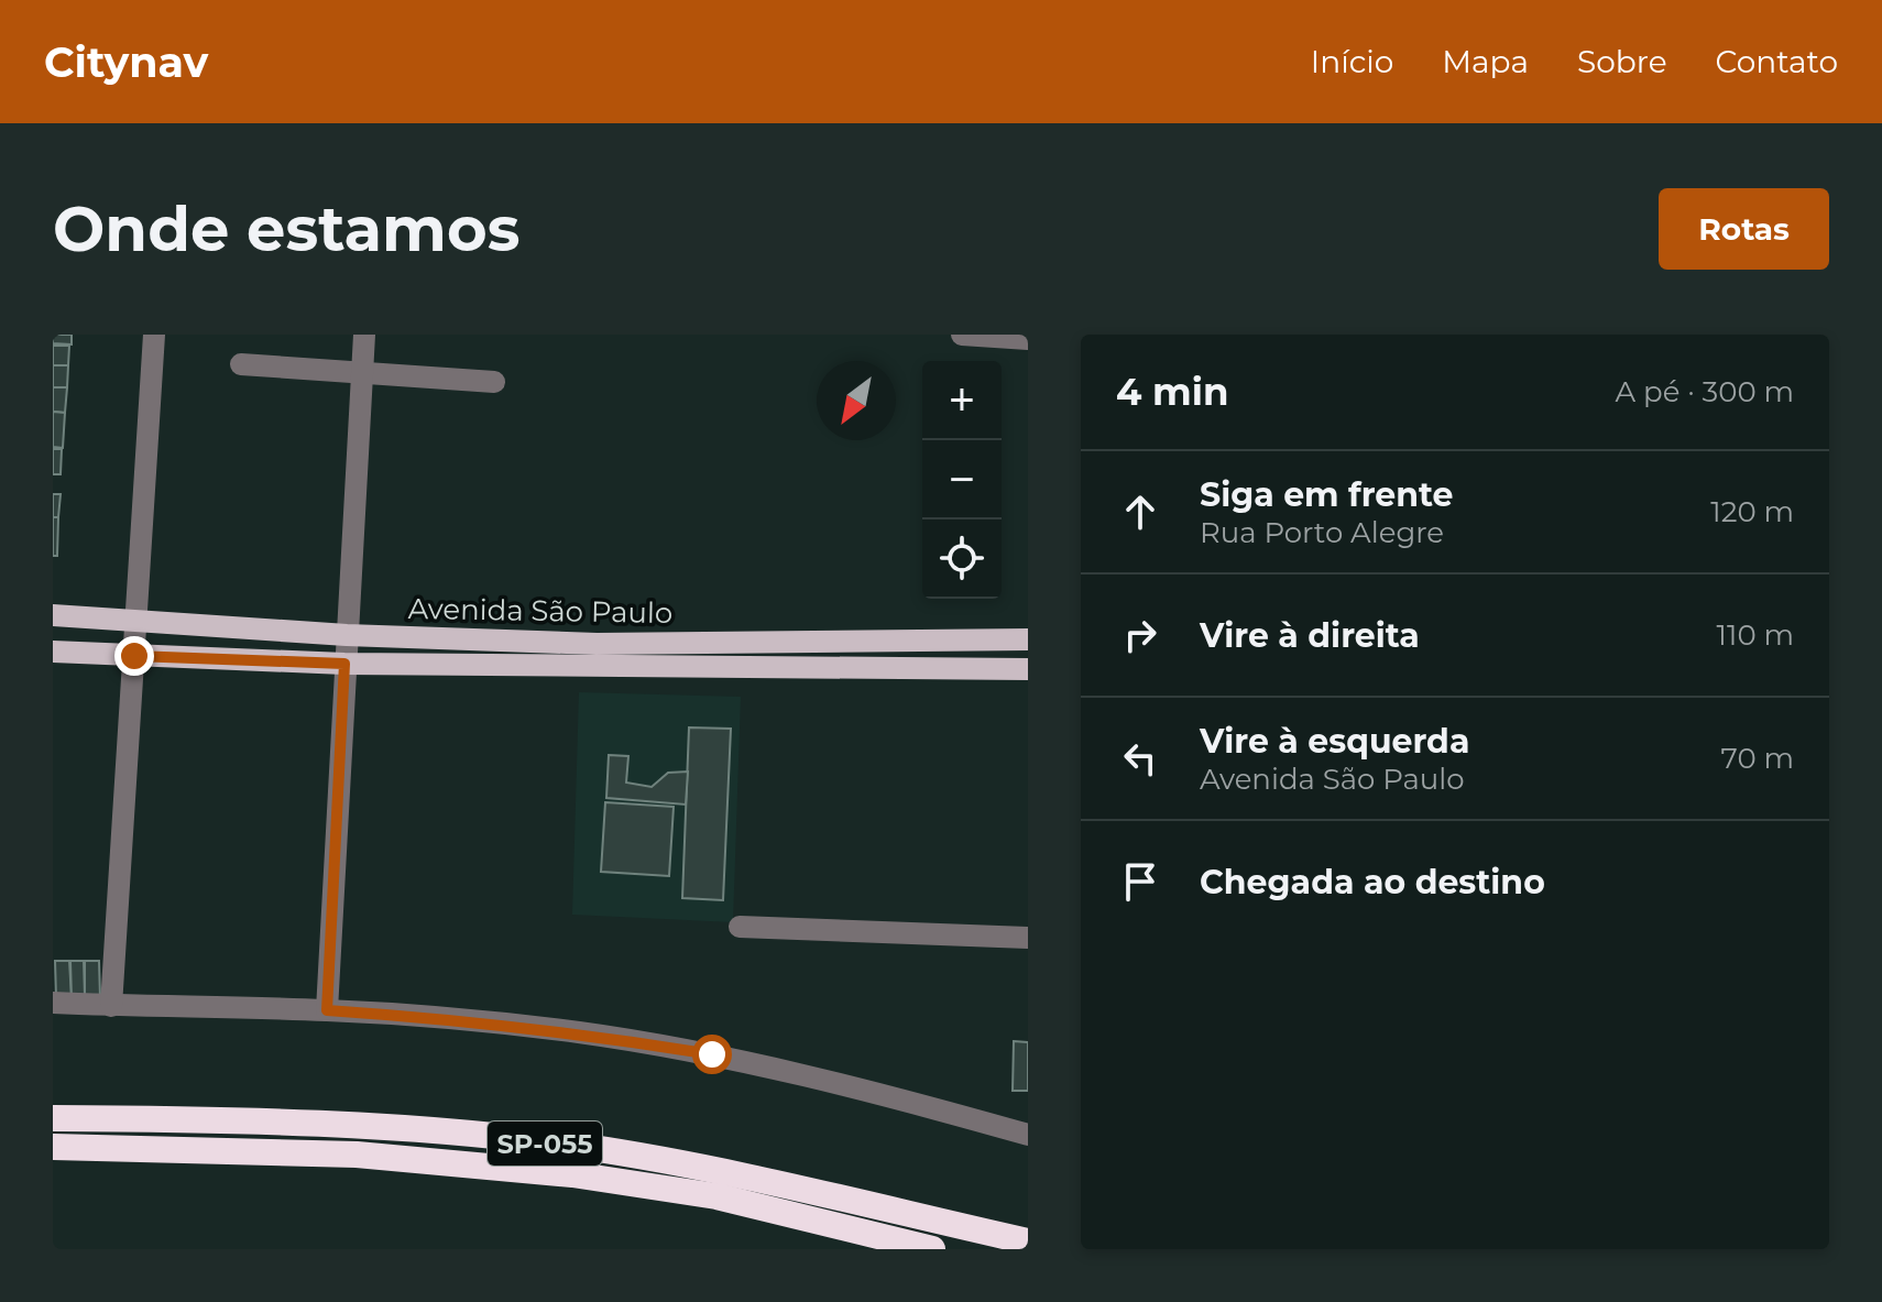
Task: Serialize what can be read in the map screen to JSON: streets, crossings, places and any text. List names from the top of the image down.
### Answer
{
  "streets": {
    "highway": ["SP-055"],
    "main road": ["Avenida São Paulo"]
  },
  "north": "bottom left",
  "page": {
    "header": "Citynav",
    "nav": [
      "Início",
      "Mapa",
      "Sobre",
      "Contato"
    ],
    "buttons": "Rotas",
    "title": "Onde estamos",
    "heading": ["4 min", "A pé · 300 m"],
    "map_buttons": ["+", "−"],
    "list": [
      ["Siga em frente", "Rua Porto Alegre", "120 m"],
      ["Vire à direita", "110 m"],
      ["Vire à esquerda", "Avenida São Paulo", "70 m"],
      "Chegada ao destino"
    ]
  }
}
